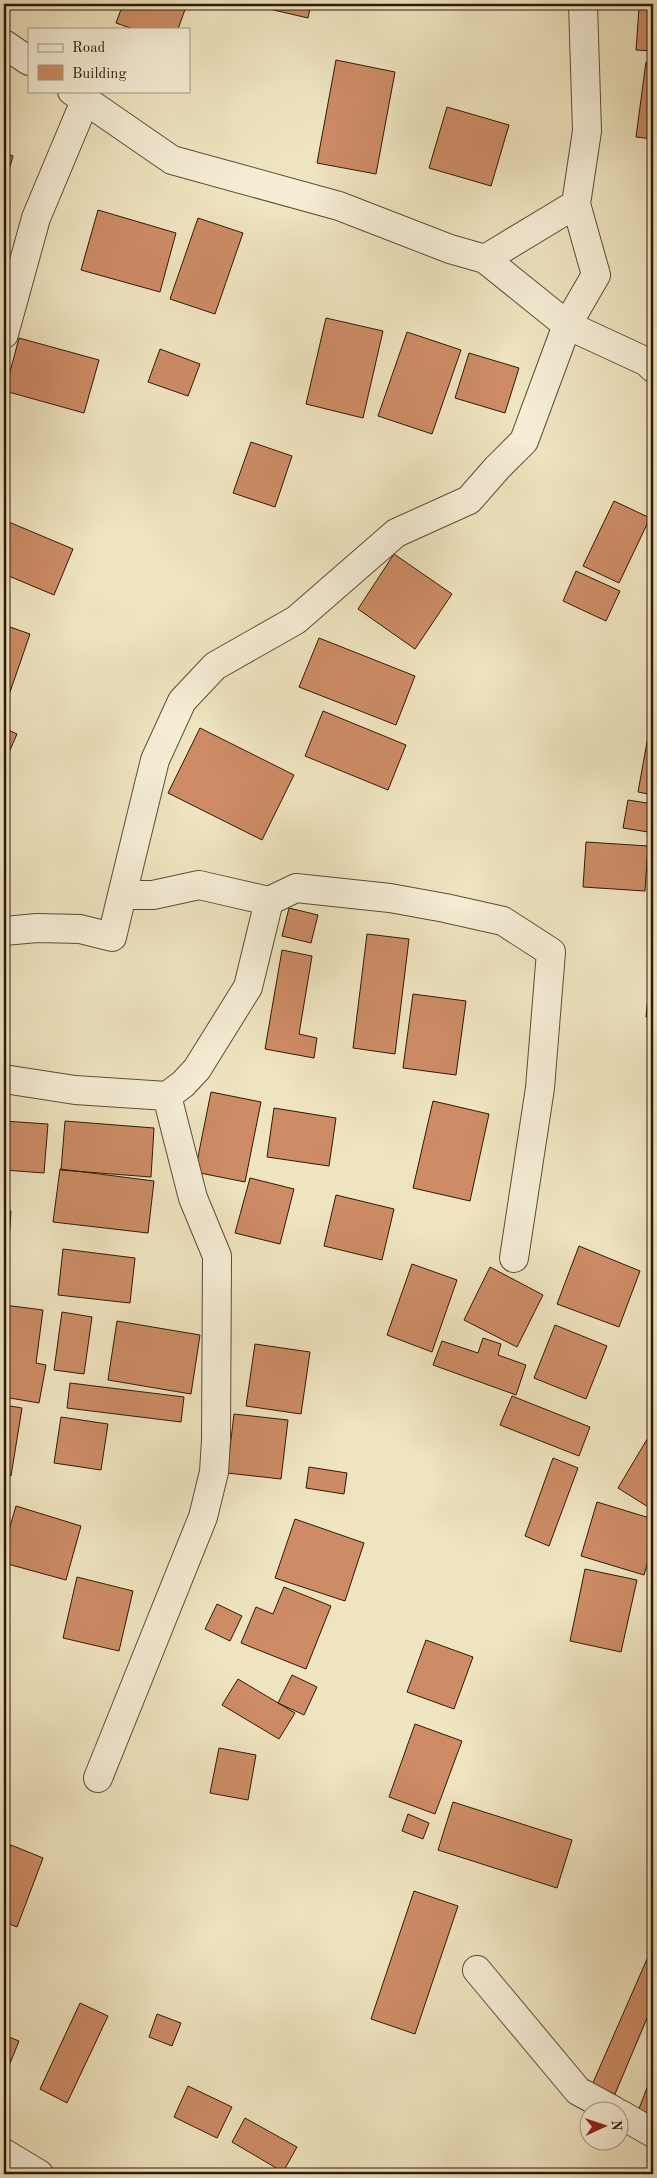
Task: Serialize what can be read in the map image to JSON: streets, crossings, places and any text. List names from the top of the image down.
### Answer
{
  "legend": ["Road", "Building"],
  "north": "right"
}
